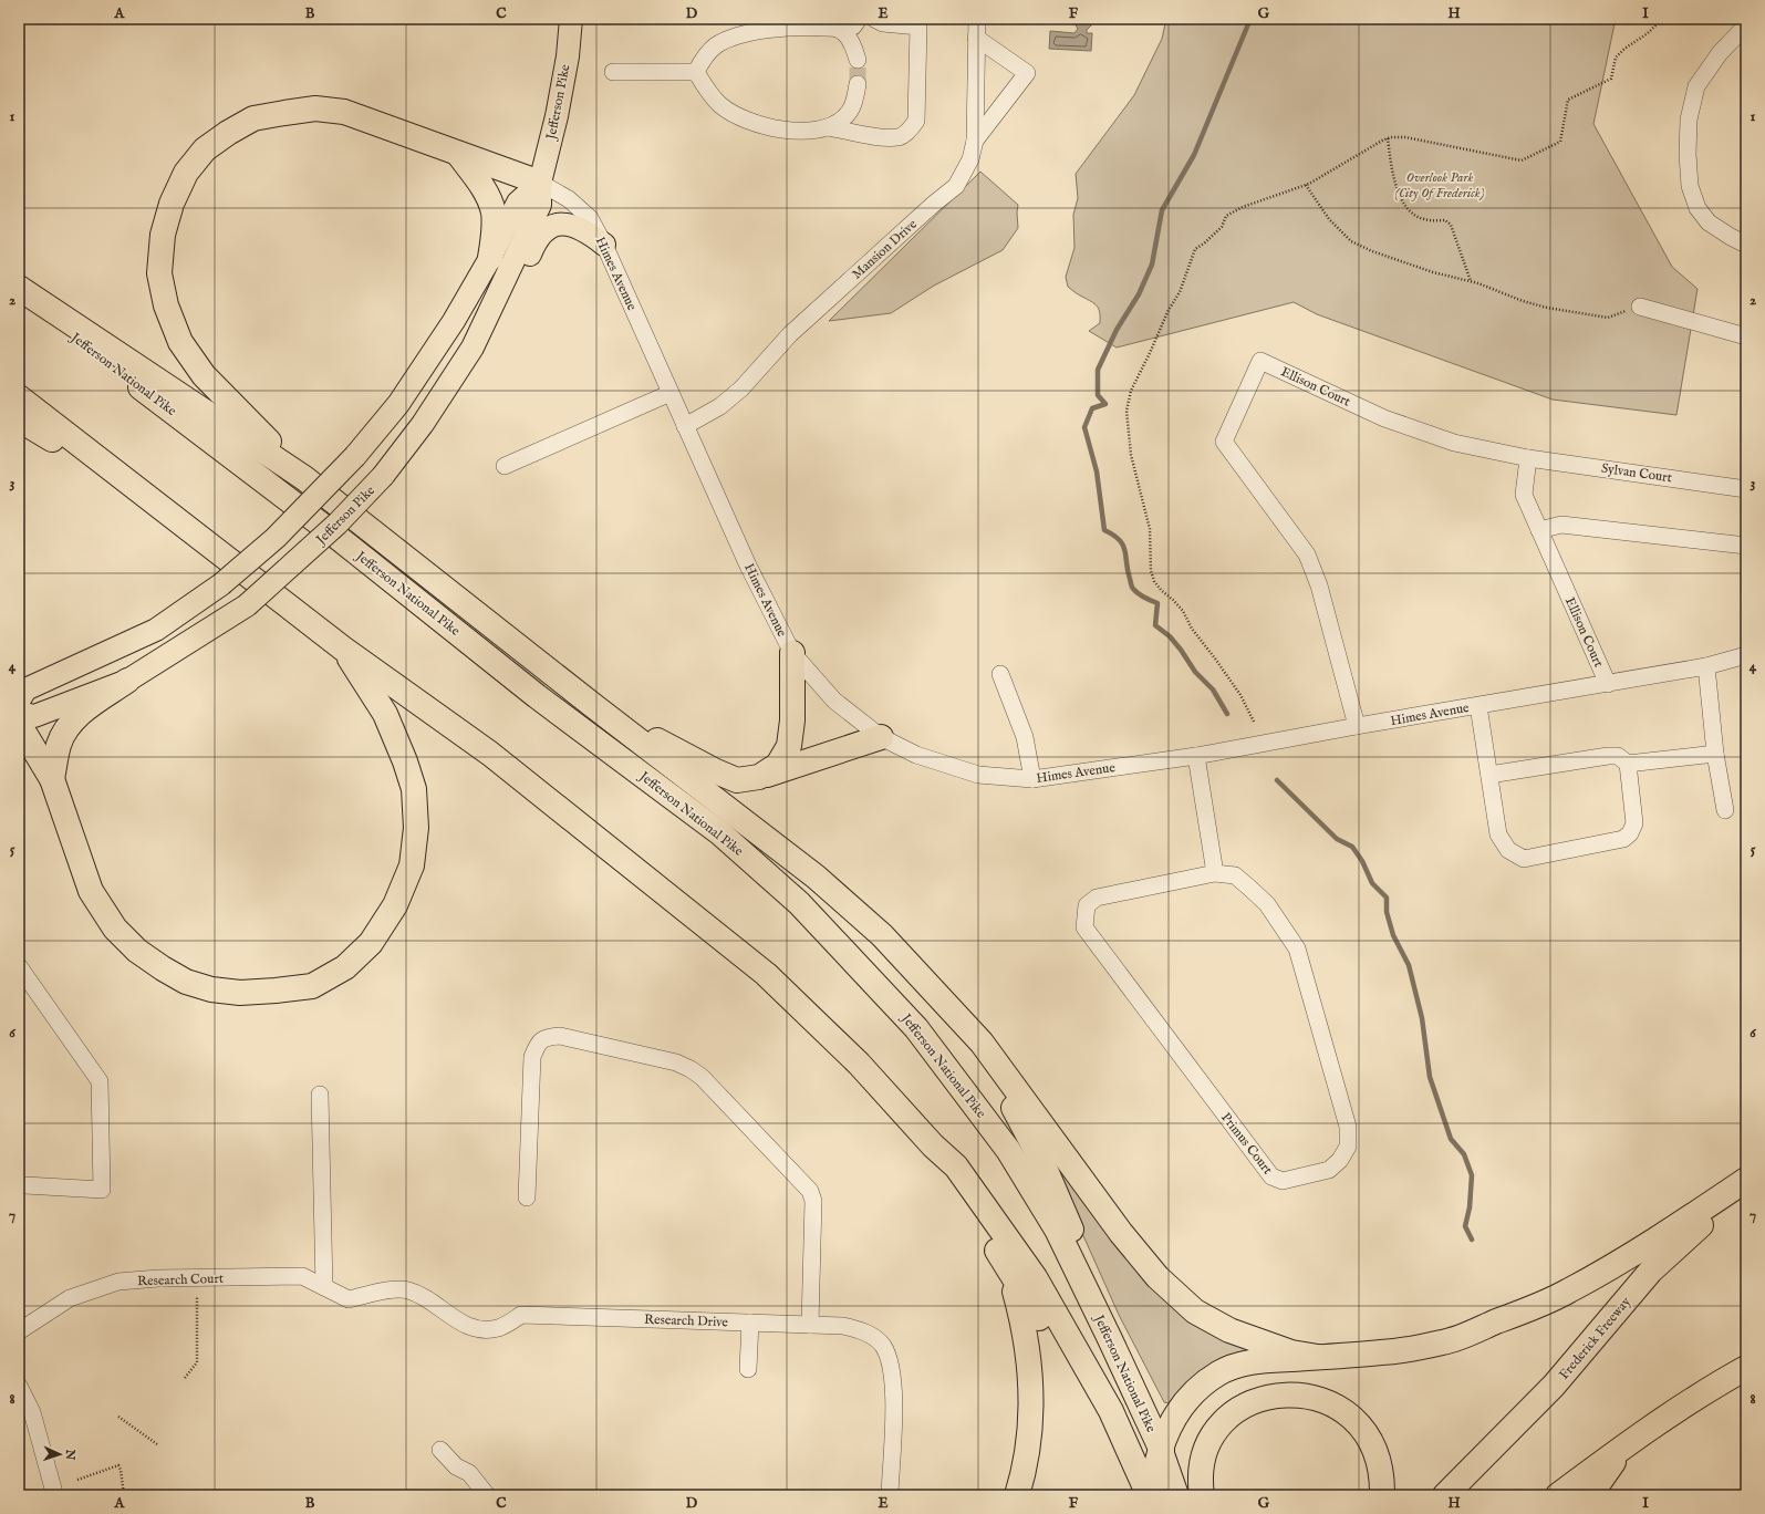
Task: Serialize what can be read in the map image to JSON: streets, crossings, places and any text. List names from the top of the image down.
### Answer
{
  "streets": {
    "highway": ["Jefferson National Pike", "Frederick Freeway"],
    "main road": ["Jefferson Pike"],
    "street": [
      "Mansion Drive",
      "Himes Avenue",
      "Ellison Court",
      "Sylvan Court",
      "Primus Court",
      "Research Court",
      "Research Drive"
    ]
  },
  "crossings": [
    ["Jefferson Pike", "Himes Avenue"],
    ["Mansion Drive", "Himes Avenue"],
    ["Himes Avenue", "Ellison Court"],
    ["Ellison Court", "Sylvan Court"],
    ["Research Court", "Research Drive"]
  ],
  "parks": ["Overlook Park (City Of Frederick)"],
  "north": "right",
  "grid": {
    "columns": [
      "A",
      "B",
      "C",
      "D",
      "E",
      "F",
      "G",
      "H",
      "I"
    ],
    "rows": [
      "1",
      "2",
      "3",
      "4",
      "5",
      "6",
      "7",
      "8"
    ]
  }
}
